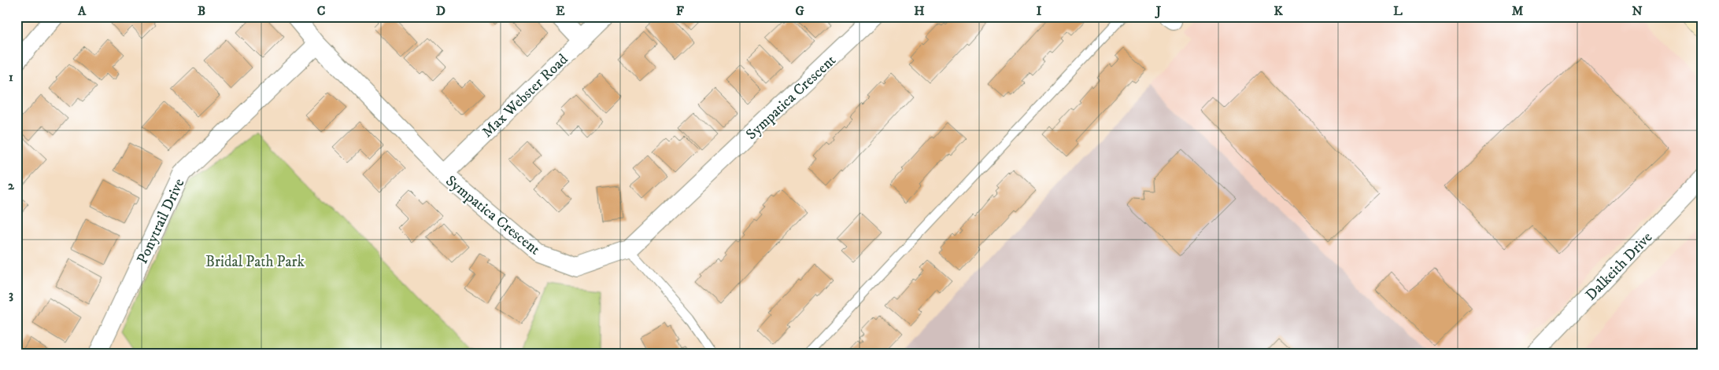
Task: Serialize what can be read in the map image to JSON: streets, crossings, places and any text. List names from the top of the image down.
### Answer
{
  "streets": {
    "street": [
      "Max Webster Road",
      "Sympatica Crescent",
      "Ponytrail Drive",
      "Dalkeith Drive"
    ]
  },
  "crossings": [
    ["Max Webster Road", "Sympatica Crescent"],
    ["Sympatica Crescent", "Ponytrail Drive"]
  ],
  "parks": ["Bridal Path Park"],
  "grid": {
    "columns": [
      "A",
      "B",
      "C",
      "D",
      "E",
      "F",
      "G",
      "H",
      "I",
      "J",
      "K",
      "L",
      "M",
      "N"
    ],
    "rows": ["1", "2", "3"]
  }
}
